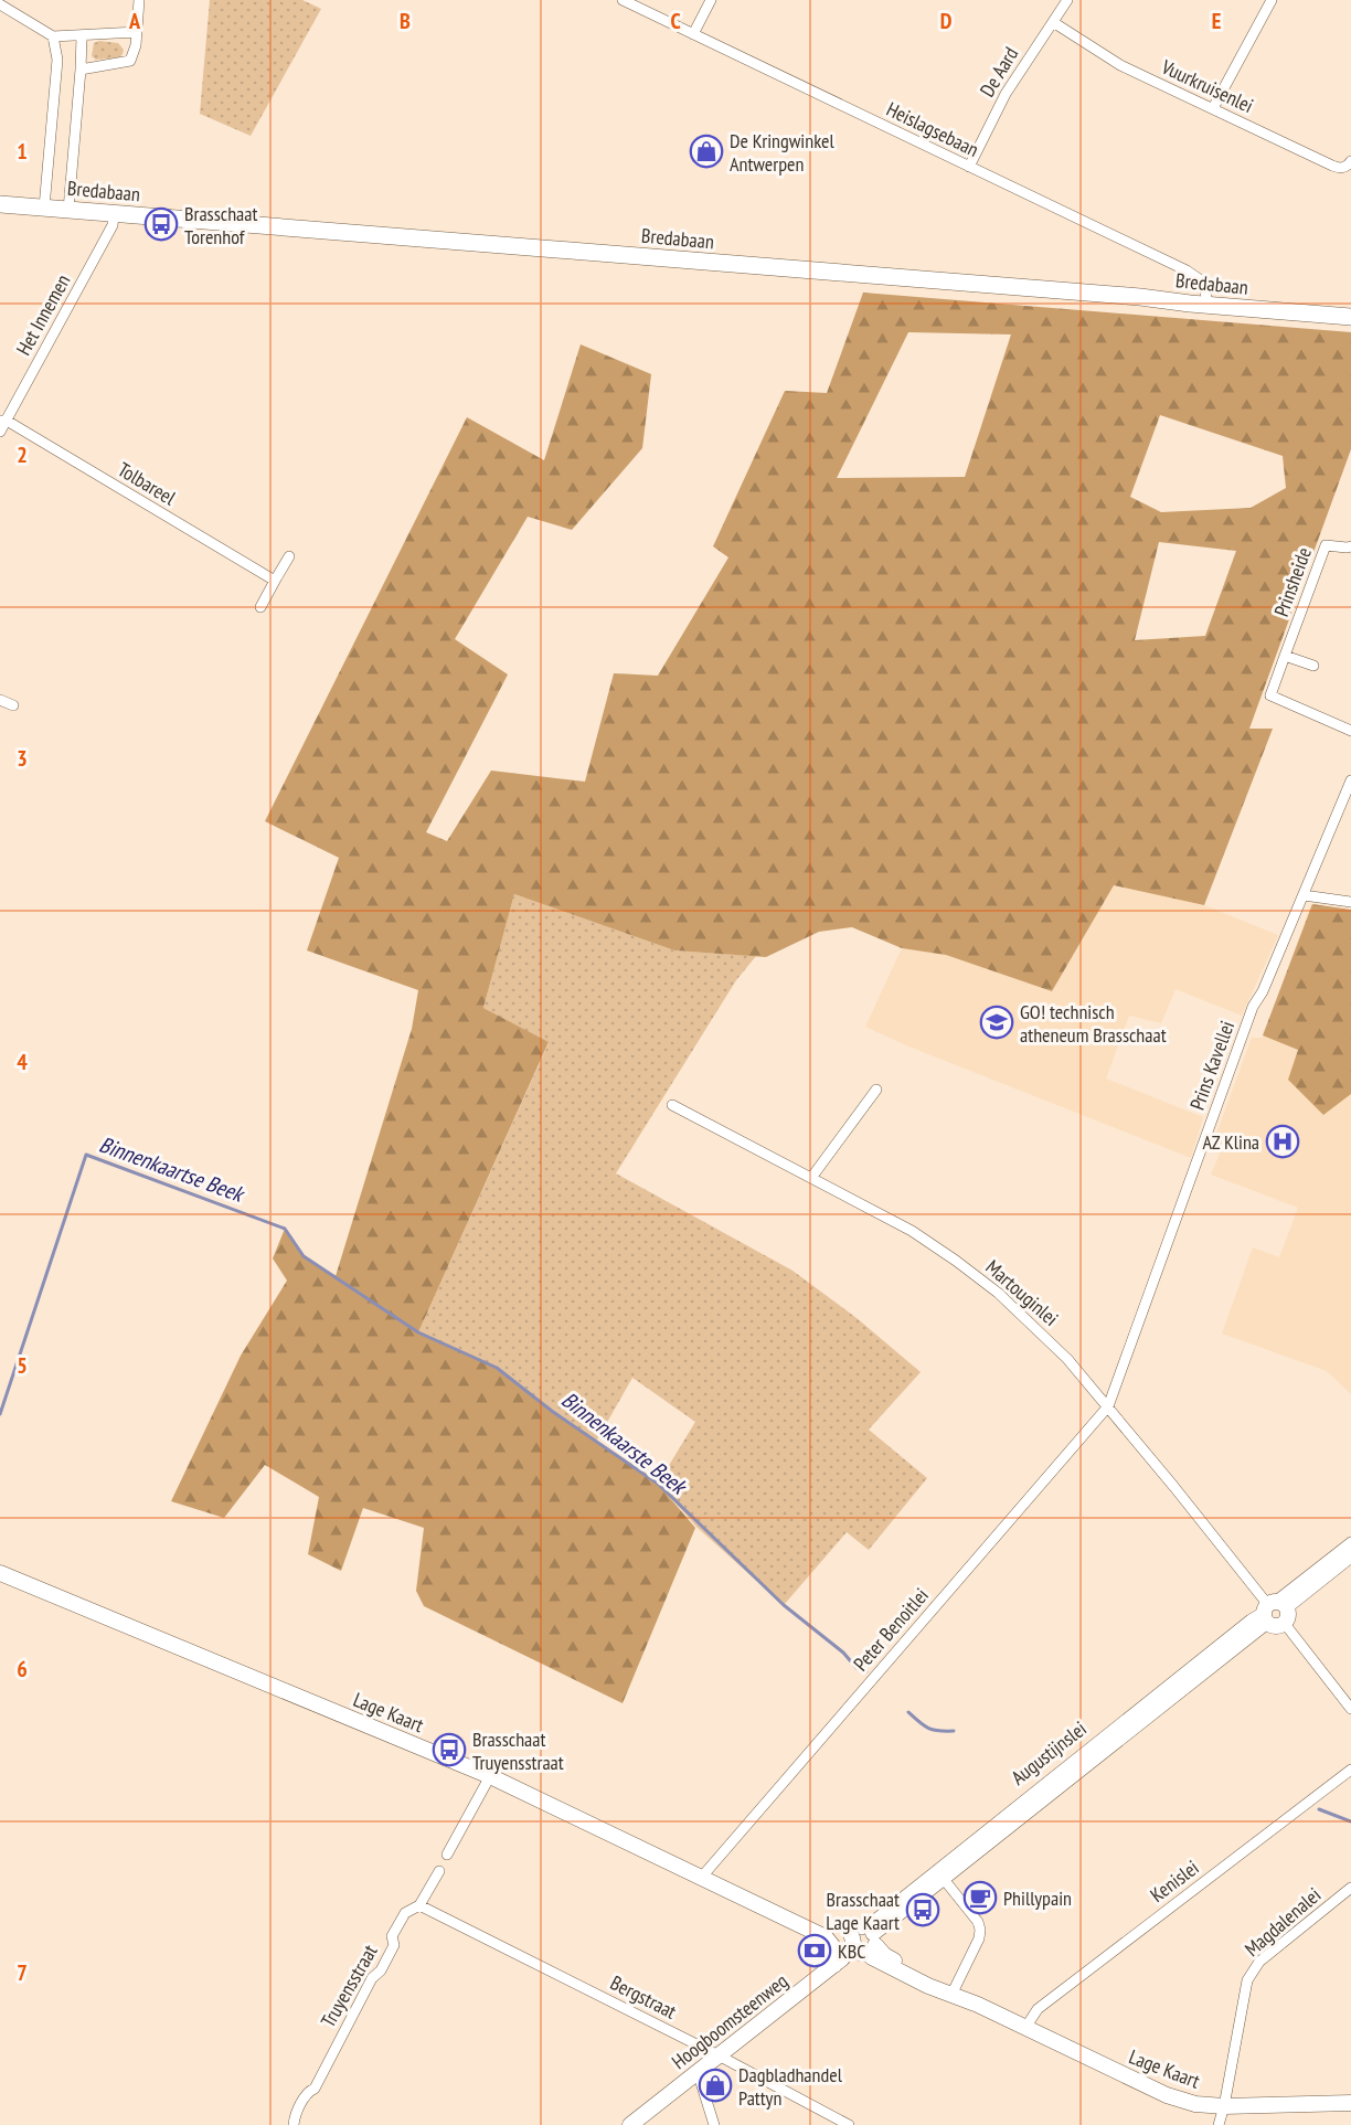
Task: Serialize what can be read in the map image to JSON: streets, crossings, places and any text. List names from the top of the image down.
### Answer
{
  "streets": {
    "main road": ["Bredabaan"],
    "street": [
      "De Aard",
      "Vuurkruisenlei",
      "Heislagsebaan",
      "Het Innemen",
      "Tolbareel",
      "Prinsheide",
      "Prins Kavellei",
      "Martouginlei",
      "Peter Benoitlei",
      "Lage Kaart",
      "Augustijnslei",
      "Kenislei",
      "Magdalenalei",
      "Truyensstraat",
      "Bergstraat",
      "Hoogboomsteenweg"
    ]
  },
  "crossings": [
    ["De Aard", "Vuurkruisenlei"],
    ["De Aard", "Heislagsebaan"],
    ["Heislagsebaan", "Bredabaan"],
    ["Bredabaan", "Het Innemen"],
    ["Het Innemen", "Tolbareel"],
    ["Prins Kavellei", "Martouginlei"],
    ["Prins Kavellei", "Peter Benoitlei"],
    ["Martouginlei", "Peter Benoitlei"],
    ["Martouginlei", "Augustijnslei"],
    ["Peter Benoitlei", "Lage Kaart"],
    ["Lage Kaart", "Augustijnslei"],
    ["Lage Kaart", "Kenislei"],
    ["Lage Kaart", "Magdalenalei"],
    ["Lage Kaart", "Hoogboomsteenweg"],
    ["Augustijnslei", "Hoogboomsteenweg"],
    ["Truyensstraat", "Bergstraat"],
    ["Bergstraat", "Hoogboomsteenweg"]
  ],
  "water": ["Binnenkaartse Beek", "Binnenkaarste Beek"],
  "places": {
    "shop": ["De Kringwinkel Antwerpen", "Dagbladhandel Pattyn"],
    "bus stop": ["Brasschaat Torenhof", "Brasschaat Truyensstraat", "Brasschaat Lage Kaart"],
    "school or university": ["GO! technisch atheneum Brasschaat"],
    "hospital": ["AZ Klina"],
    "cafe": ["Phillypain"],
    "bank": ["KBC"]
  },
  "grid": {
    "columns": [
      "A",
      "B",
      "C",
      "D",
      "E"
    ],
    "rows": [
      "1",
      "2",
      "3",
      "4",
      "5",
      "6",
      "7"
    ]
  }
}
